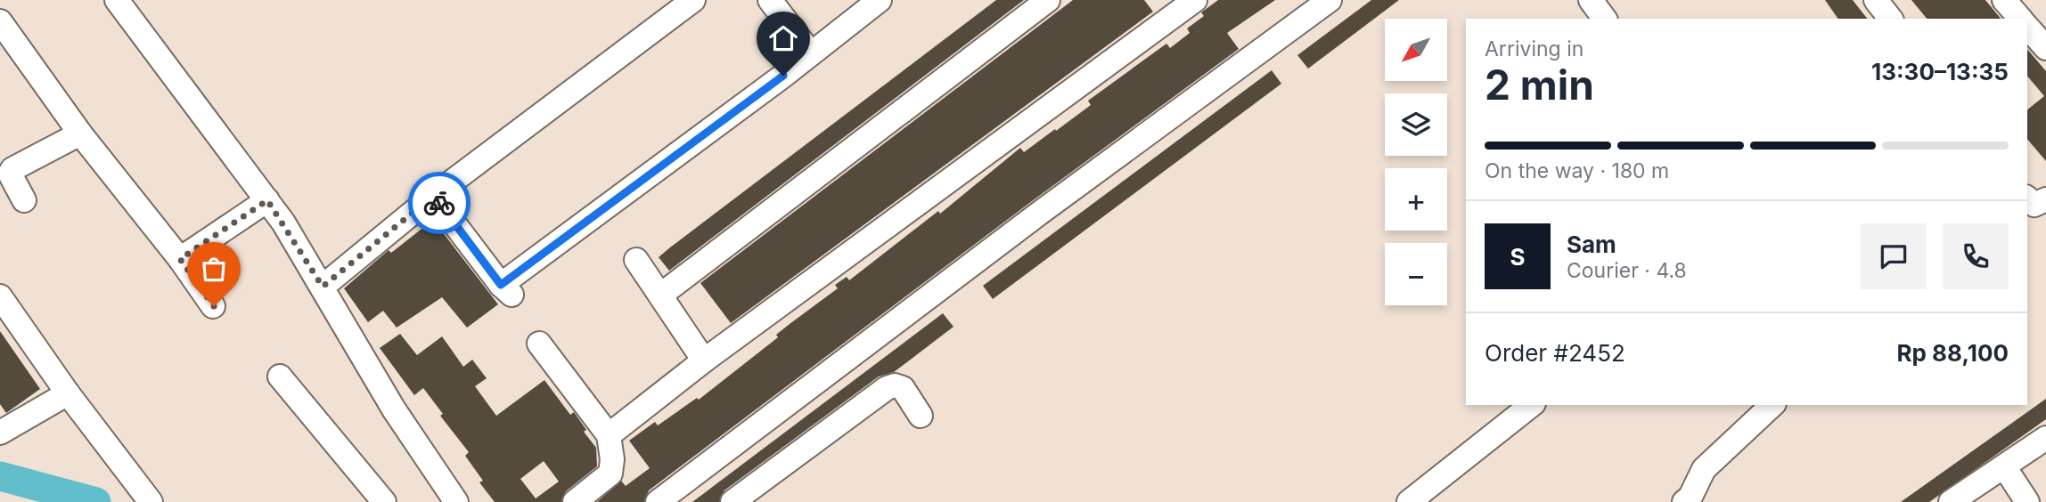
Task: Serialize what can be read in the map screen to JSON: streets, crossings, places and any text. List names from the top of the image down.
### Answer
{
  "north": "bottom left",
  "page": {
    "map_buttons": ["+", "−"],
    "heading": ["2 min", "Arriving in", "13:30–13:35"],
    "panel": [
      "Sam",
      "Courier · 4.8",
      "Order #2452",
      "Rp 88,100"
    ],
    "bar": "On the way · 180 m",
    "round": "S"
  }
}
